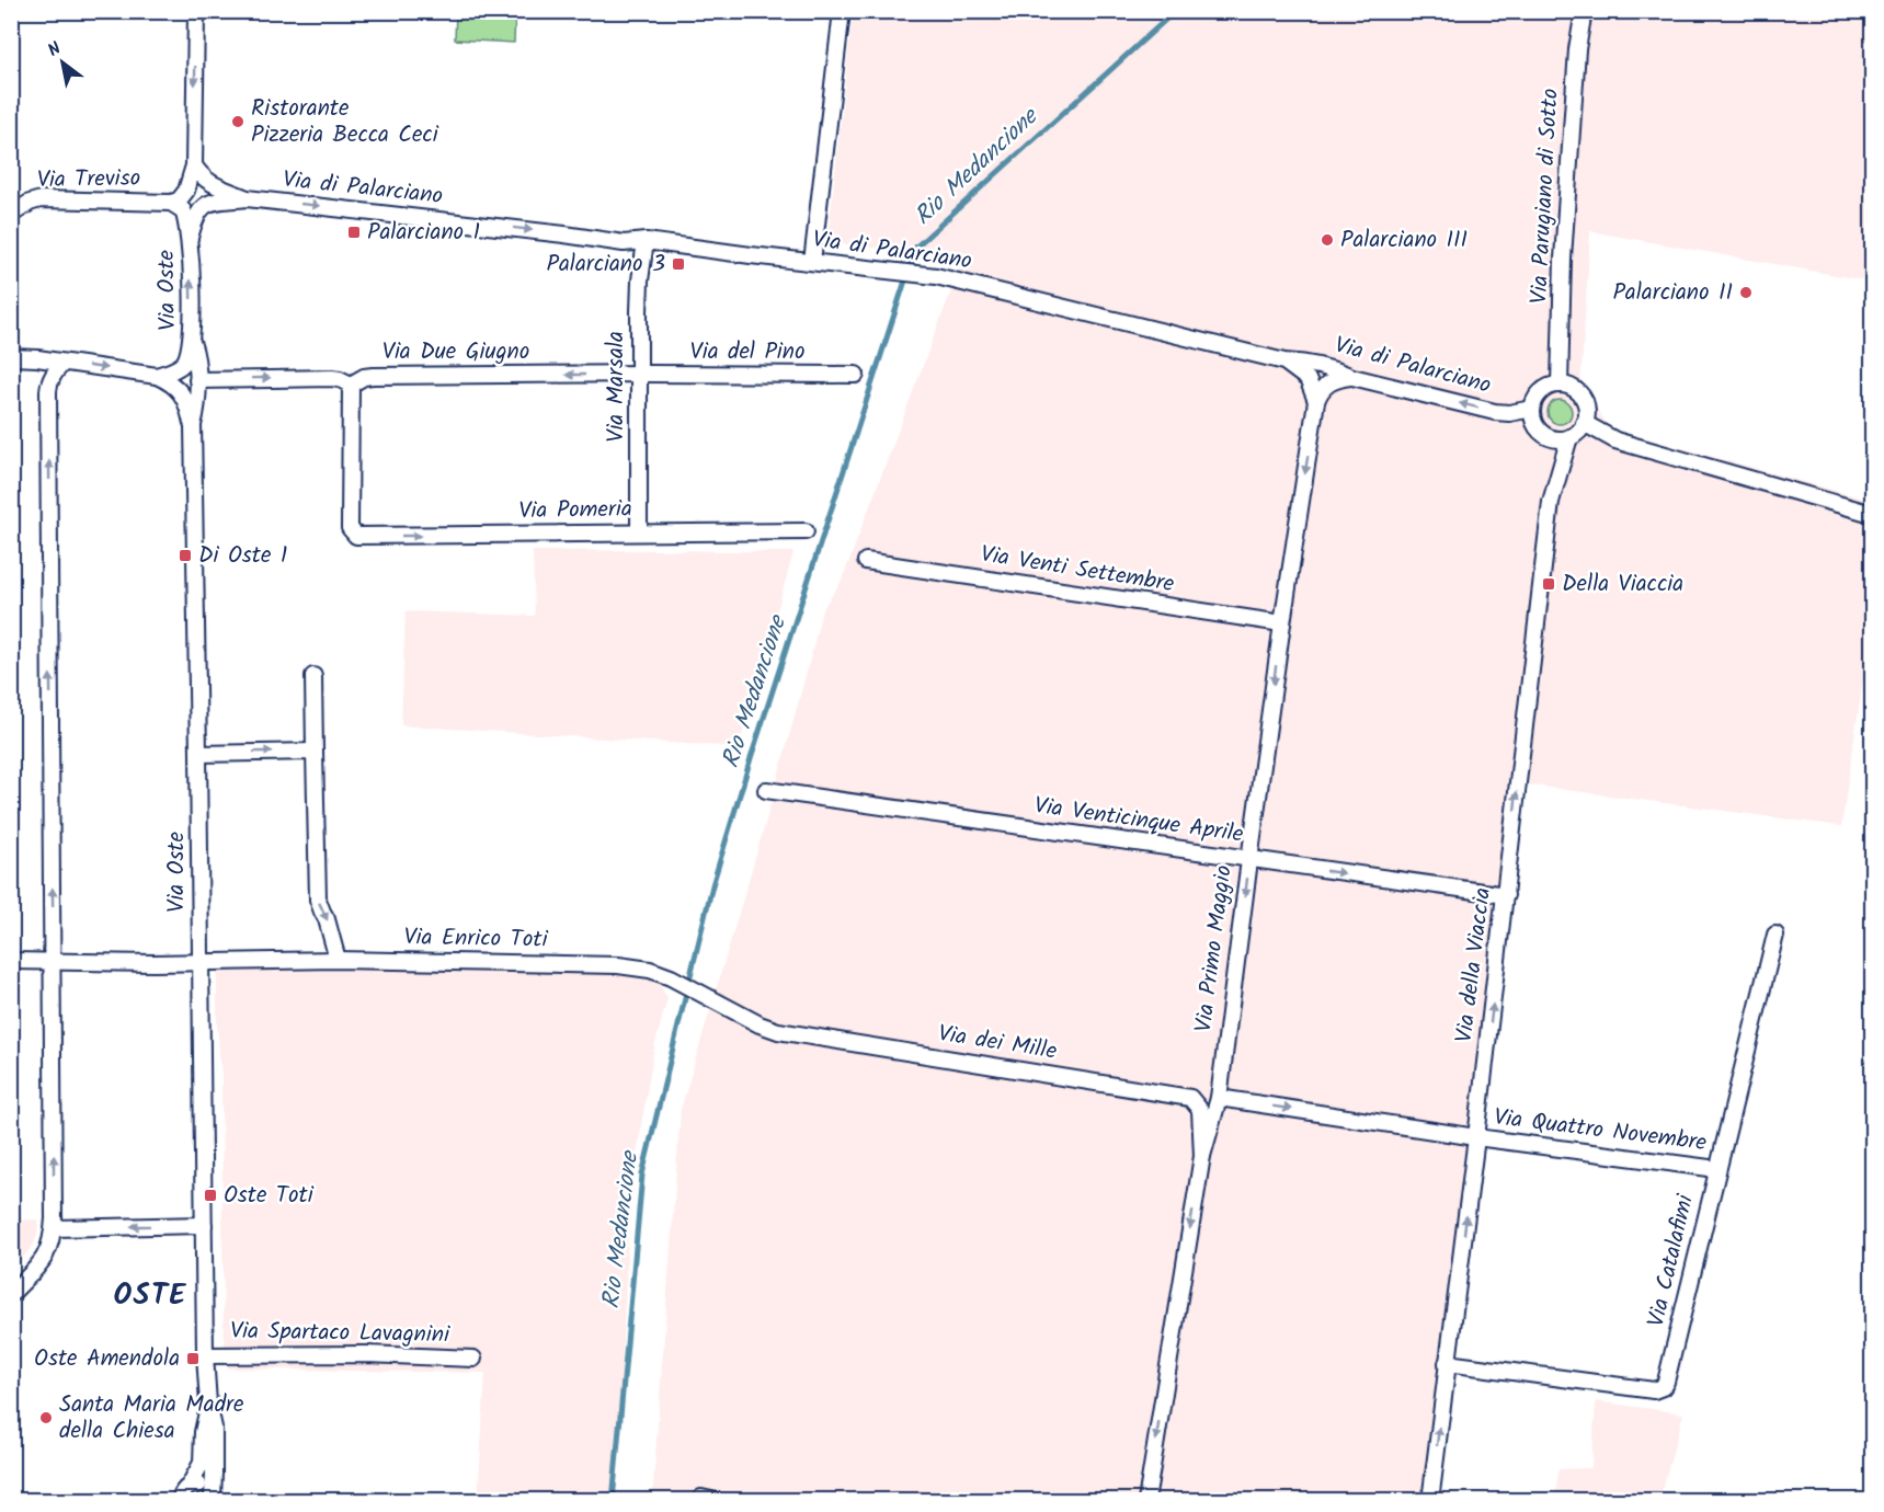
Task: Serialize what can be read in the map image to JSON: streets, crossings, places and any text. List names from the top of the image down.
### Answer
{
  "streets": {
    "street": [
      "Via Treviso",
      "Via di Palarciano",
      "Via Parugiano di Sotto",
      "Via Oste",
      "Via Due Giugno",
      "Via del Pino",
      "Via Marsala",
      "Via Pomeria",
      "Via Venti Settembre",
      "Via Venticinque Aprile",
      "Via Enrico Toti",
      "Via Primo Maggio",
      "Via della Viaccia",
      "Via dei Mille",
      "Via Quattro Novembre",
      "Via Catalafimi",
      "Via Spartaco Lavagnini"
    ]
  },
  "crossings": [
    ["Via Treviso", "Via Oste"],
    ["Via di Palarciano", "Via Parugiano di Sotto"],
    ["Via di Palarciano", "Via Oste"],
    ["Via di Palarciano", "Via Marsala"],
    ["Via di Palarciano", "Via della Viaccia"],
    ["Via Parugiano di Sotto", "Via della Viaccia"],
    ["Via Oste", "Via Due Giugno"],
    ["Via Oste", "Via Enrico Toti"],
    ["Via Oste", "Via Spartaco Lavagnini"],
    ["Via Due Giugno", "Via del Pino"],
    ["Via Due Giugno", "Via Marsala"],
    ["Via Due Giugno", "Via Pomeria"],
    ["Via del Pino", "Via Marsala"],
    ["Via Marsala", "Via Pomeria"],
    ["Via Venti Settembre", "Via Primo Maggio"],
    ["Via Venticinque Aprile", "Via Primo Maggio"],
    ["Via Venticinque Aprile", "Via della Viaccia"],
    ["Via Enrico Toti", "Via dei Mille"],
    ["Via Primo Maggio", "Via dei Mille"],
    ["Via della Viaccia", "Via Quattro Novembre"],
    ["Via della Viaccia", "Via Catalafimi"],
    ["Via Quattro Novembre", "Via Catalafimi"]
  ],
  "one_way": ["Via Primo Maggio", "Via della Viaccia"],
  "districts": ["OSTE"],
  "water": ["Rio Medancione"],
  "places": {
    "other": [
      "Ristorante Pizzeria Becca Ceci",
      "Palarciano III",
      "Palarciano II",
      "Santa Maria Madre della Chiesa"
    ],
    "transit": [
      "Palarciano 1",
      "Palarciano 3",
      "Di Oste 1",
      "Della Viaccia",
      "Oste Toti",
      "Oste Amendola"
    ]
  },
  "north": "top left"
}
